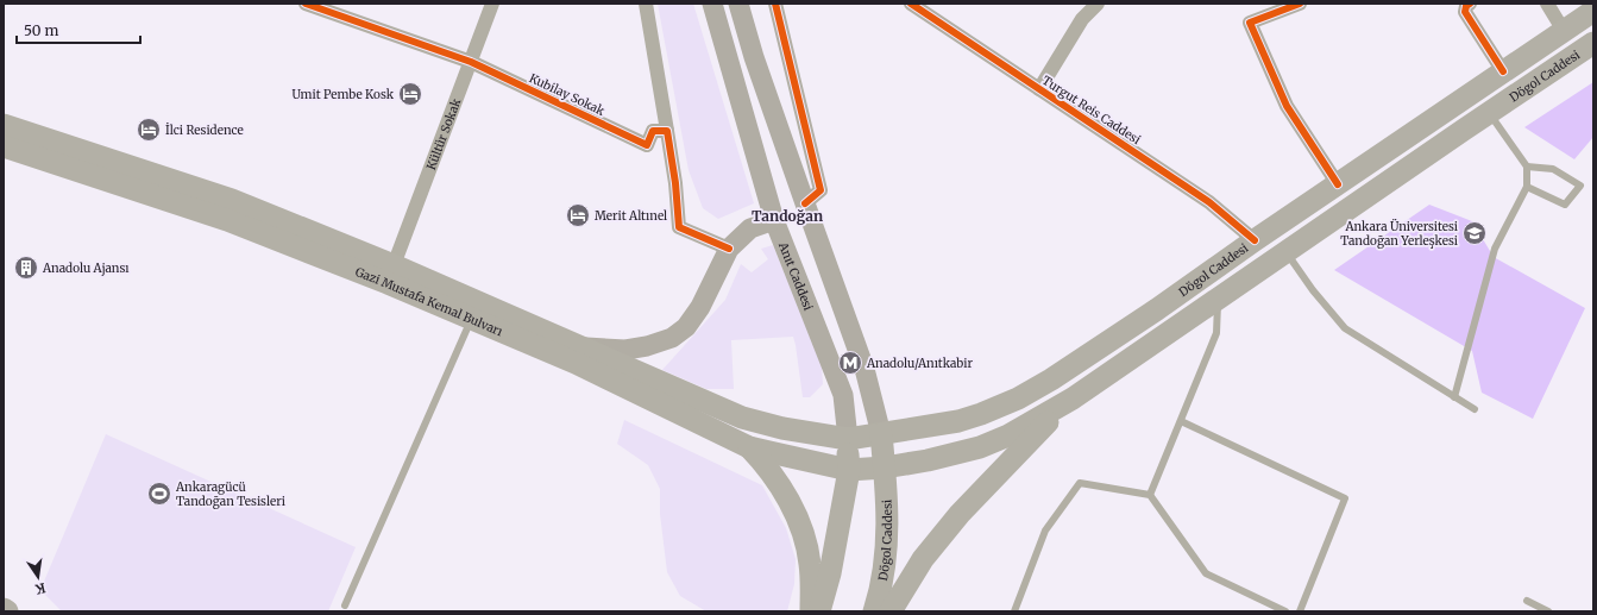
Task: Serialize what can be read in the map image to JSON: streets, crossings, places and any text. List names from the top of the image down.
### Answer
{
  "streets": {
    "main road": ["Dögol Caddesi", "Anıt Caddesi", "Gazi Mustafa Kemal Bulvarı"],
    "street": ["Kubilay Sokak", "Turgut Reis Caddesi", "Kültür Sokak"]
  },
  "crossings": [
    ["Dögol Caddesi", "Turgut Reis Caddesi"],
    ["Dögol Caddesi", "Anıt Caddesi"],
    ["Dögol Caddesi", "Gazi Mustafa Kemal Bulvarı"],
    ["Kubilay Sokak", "Kültür Sokak"],
    ["Kültür Sokak", "Gazi Mustafa Kemal Bulvarı"],
    ["Anıt Caddesi", "Gazi Mustafa Kemal Bulvarı"]
  ],
  "districts": ["Tandoğan"],
  "places": {
    "hotel": ["Umit Pembe Kosk", "İlci Residence", "Merit Altınel"],
    "school or university": ["Ankara Üniversitesi Tandoğan Yerleşkesi"],
    "building": ["Anadolu Ajansı"],
    "metro station": ["Anadolu/Anıtkabir"],
    "sports": ["Ankaragücü Tandoğan Tesisleri"]
  },
  "scale_bar": "50 m",
  "north": "bottom"
}
